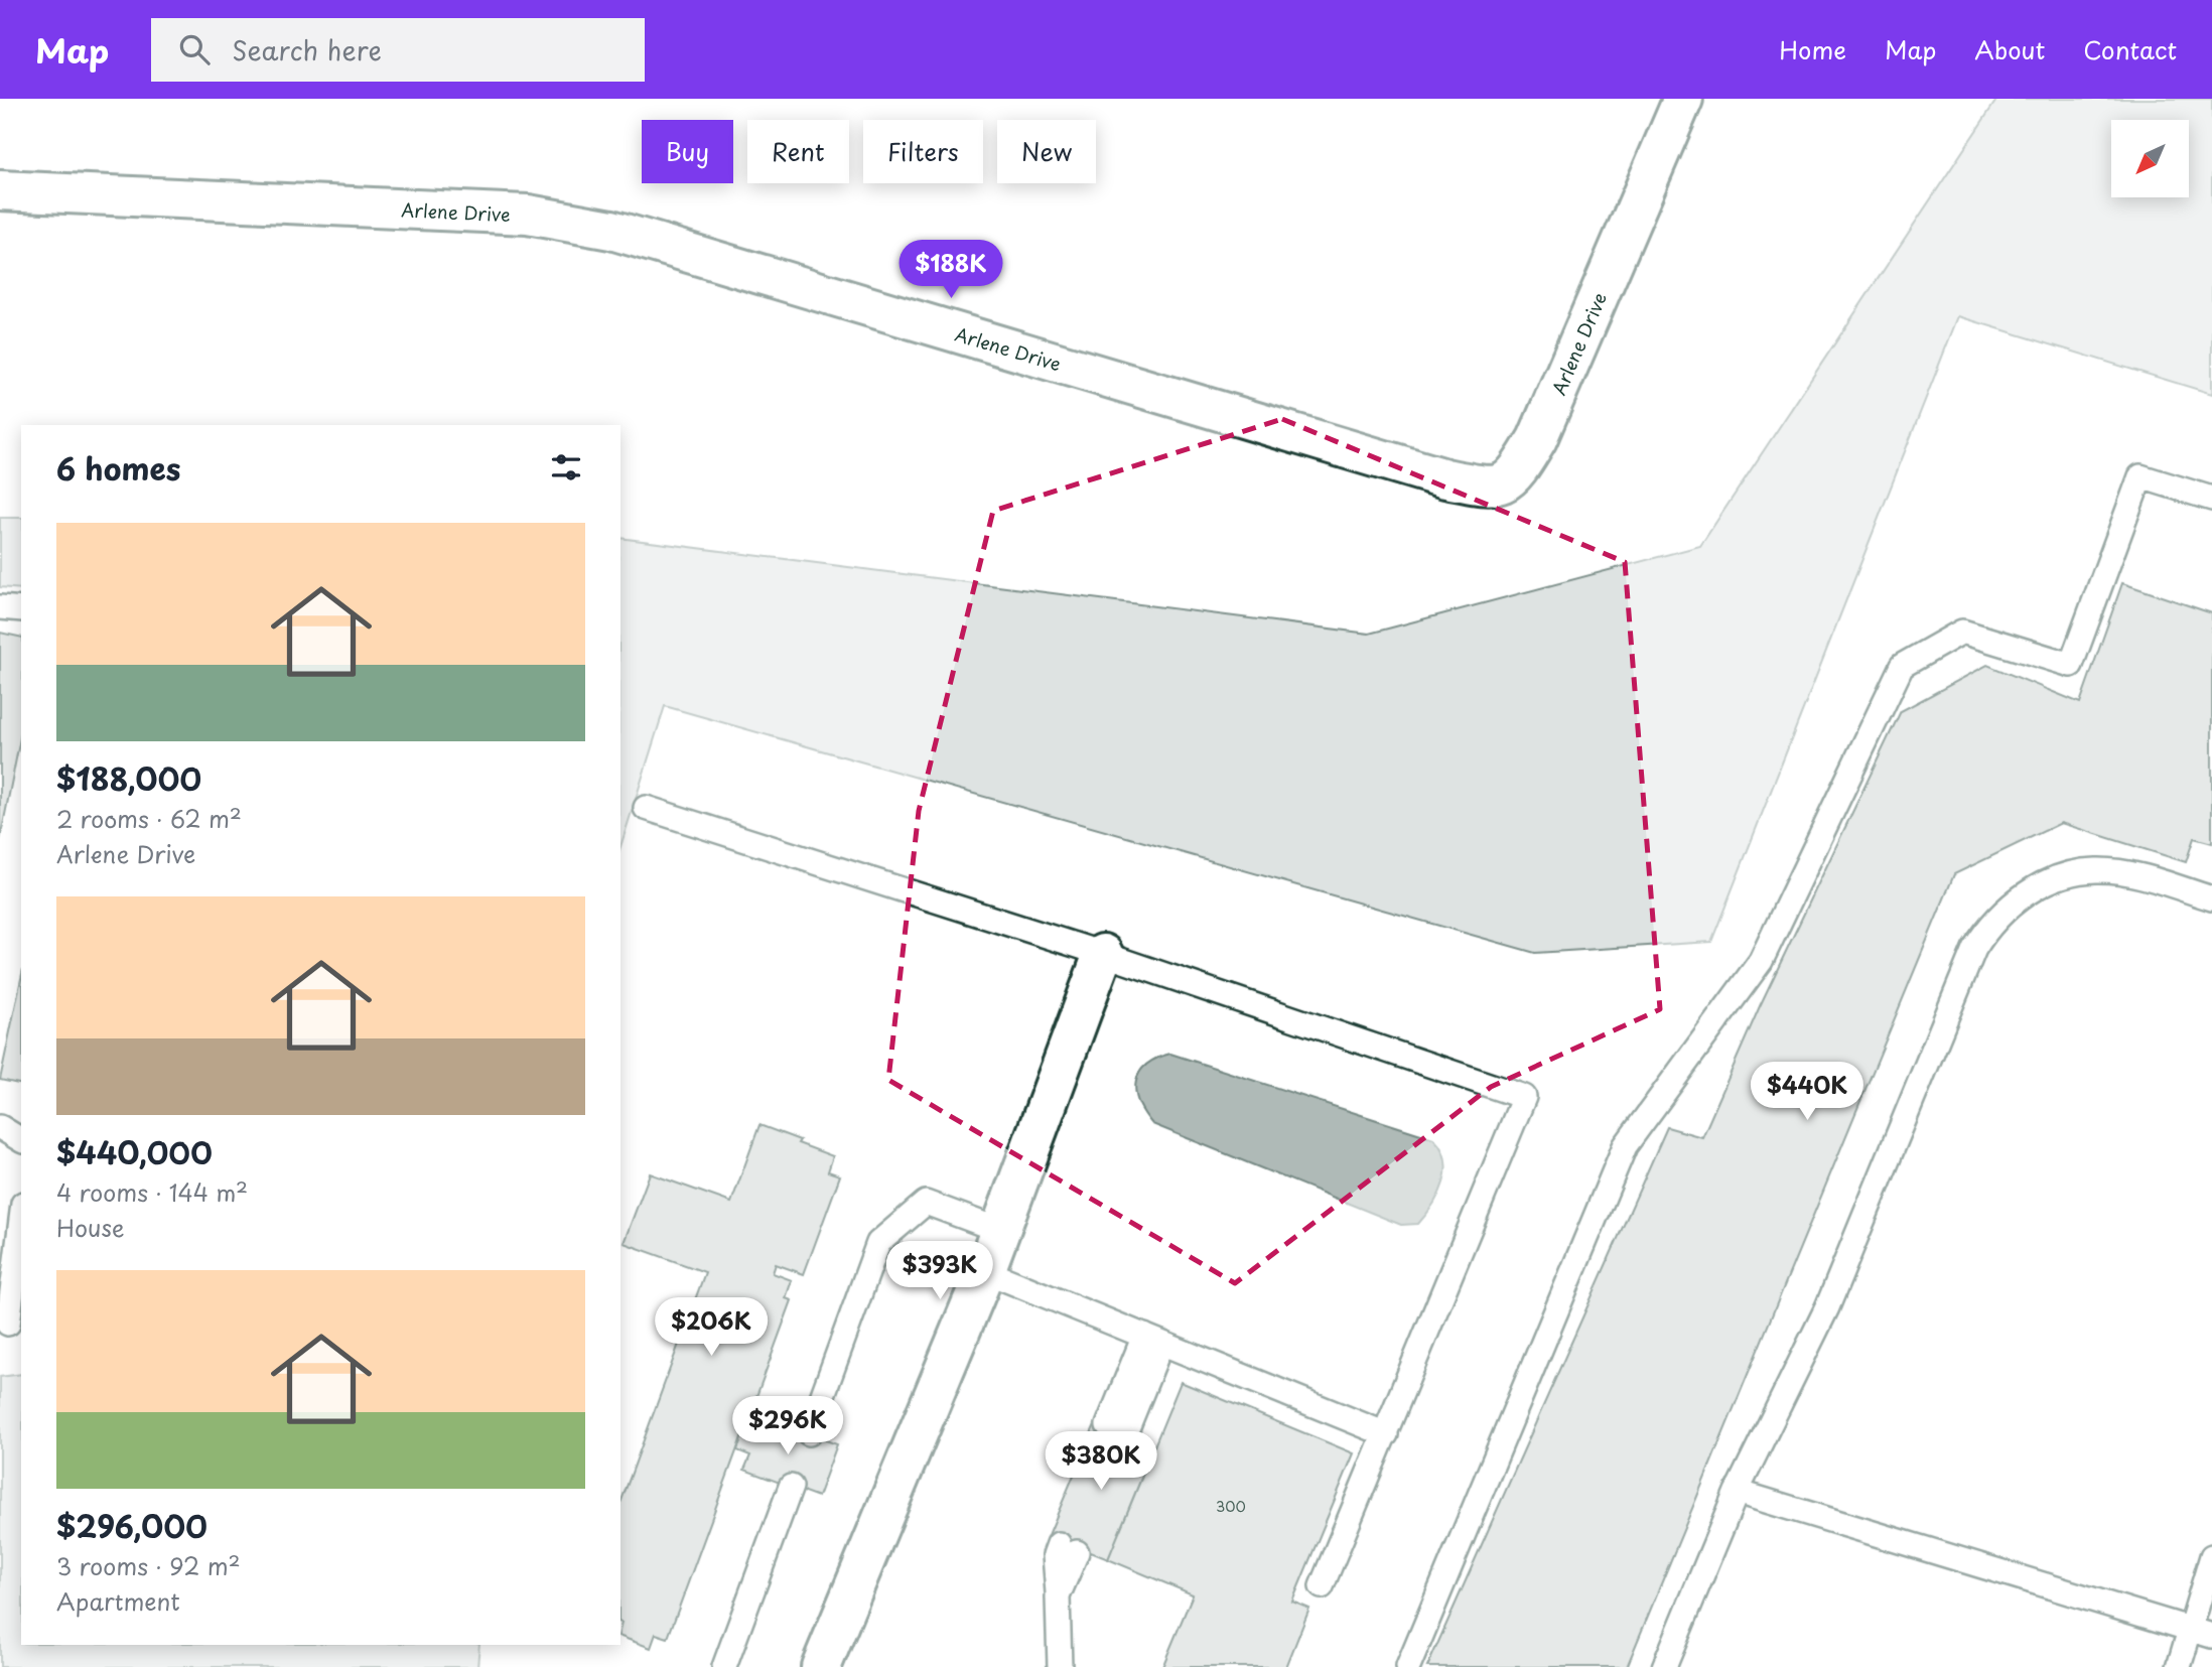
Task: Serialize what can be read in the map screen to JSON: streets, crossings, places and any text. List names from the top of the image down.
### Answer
{
  "streets": {
    "street": ["Arlene Drive"]
  },
  "house_numbers": ["300"],
  "north": "bottom left",
  "page": {
    "header": "Map",
    "search": "Search here",
    "nav": [
      "Home",
      "Map",
      "About",
      "Contact"
    ],
    "chip": [
      "Buy",
      "Rent",
      "Filters",
      "New"
    ],
    "price": [
      "$188K",
      "$440K",
      "$393K",
      "$206K",
      "$296K",
      "$380K"
    ],
    "heading": "6 homes",
    "list": [
      {
        "name": "$188,000",
        "note": "2 rooms · 62 m² · Arlene Drive"
      },
      {
        "name": "$440,000",
        "note": "4 rooms · 144 m² · House"
      },
      {
        "name": "$296,000",
        "note": "3 rooms · 92 m² · Apartment"
      }
    ]
  }
}
